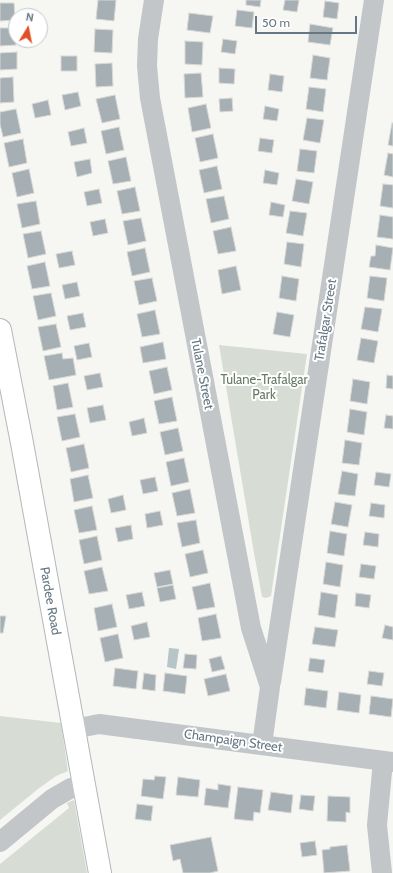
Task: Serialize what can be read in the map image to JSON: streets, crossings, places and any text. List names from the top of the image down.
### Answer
{
  "streets": {
    "main road": ["Pardee Road"],
    "street": ["Trafalgar Street", "Tulane Street", "Champaign Street"]
  },
  "crossings": [
    ["Trafalgar Street", "Tulane Street"],
    ["Tulane Street", "Champaign Street"],
    ["Pardee Road", "Champaign Street"]
  ],
  "parks": ["Tulane-Trafalgar Park"],
  "scale_bar": "50 m",
  "north": "top"
}
